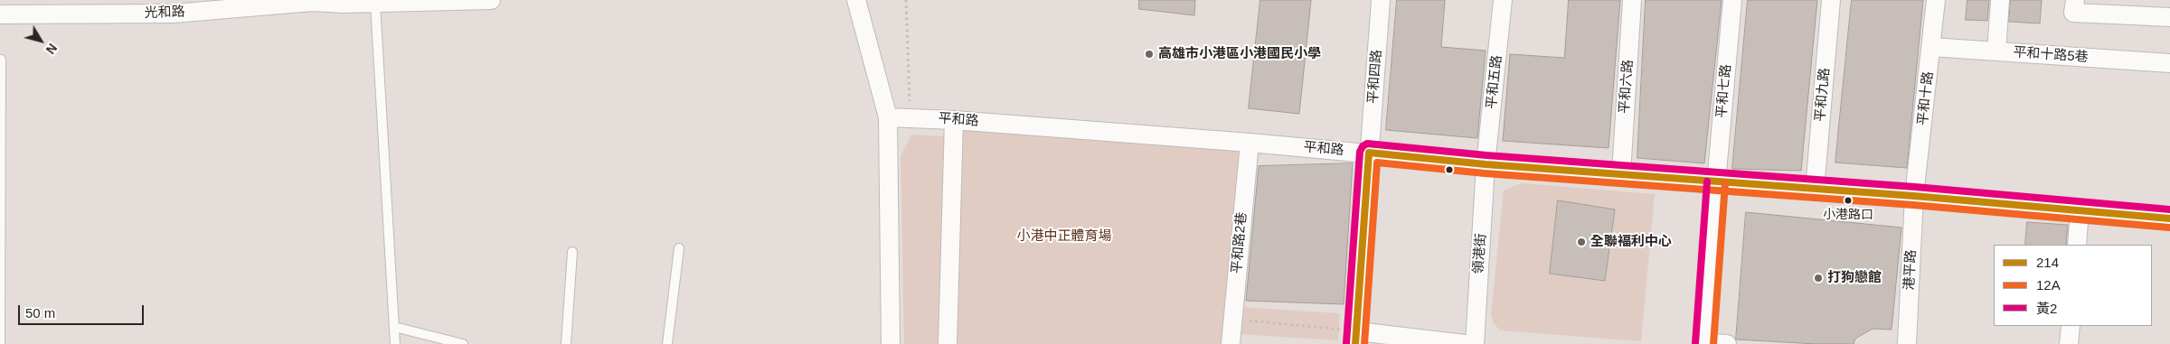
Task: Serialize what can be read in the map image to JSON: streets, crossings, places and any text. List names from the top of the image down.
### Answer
{
  "streets": {
    "street": [
      "光和路",
      "平和十路5巷",
      "平和四路",
      "平和五路",
      "平和六路",
      "平和七路",
      "平和九路",
      "平和十路",
      "平和路",
      "平和路2巷",
      "領港街",
      "港平路"
    ]
  },
  "crossings": [
    ["平和十路5巷", "平和十路"],
    ["平和四路", "平和路"],
    ["平和五路", "平和路"],
    ["平和五路", "領港街"],
    ["平和六路", "平和路"],
    ["平和七路", "平和路"],
    ["平和九路", "平和路"],
    ["平和十路", "平和路"],
    ["平和十路", "港平路"],
    ["平和路", "平和路2巷"],
    ["平和路", "領港街"],
    ["平和路", "港平路"]
  ],
  "parks": ["小港中正體育場"],
  "places": [
    "高雄市小港區小港國民小學",
    "小港路口",
    "全聯褔利中心",
    "打狗戀館"
  ],
  "lines": ["transit line 黃2", "transit line 214", "transit line 12A"],
  "legend": ["214", "12A", "黃2"],
  "scale_bar": "50 m",
  "north": "bottom right"
}
